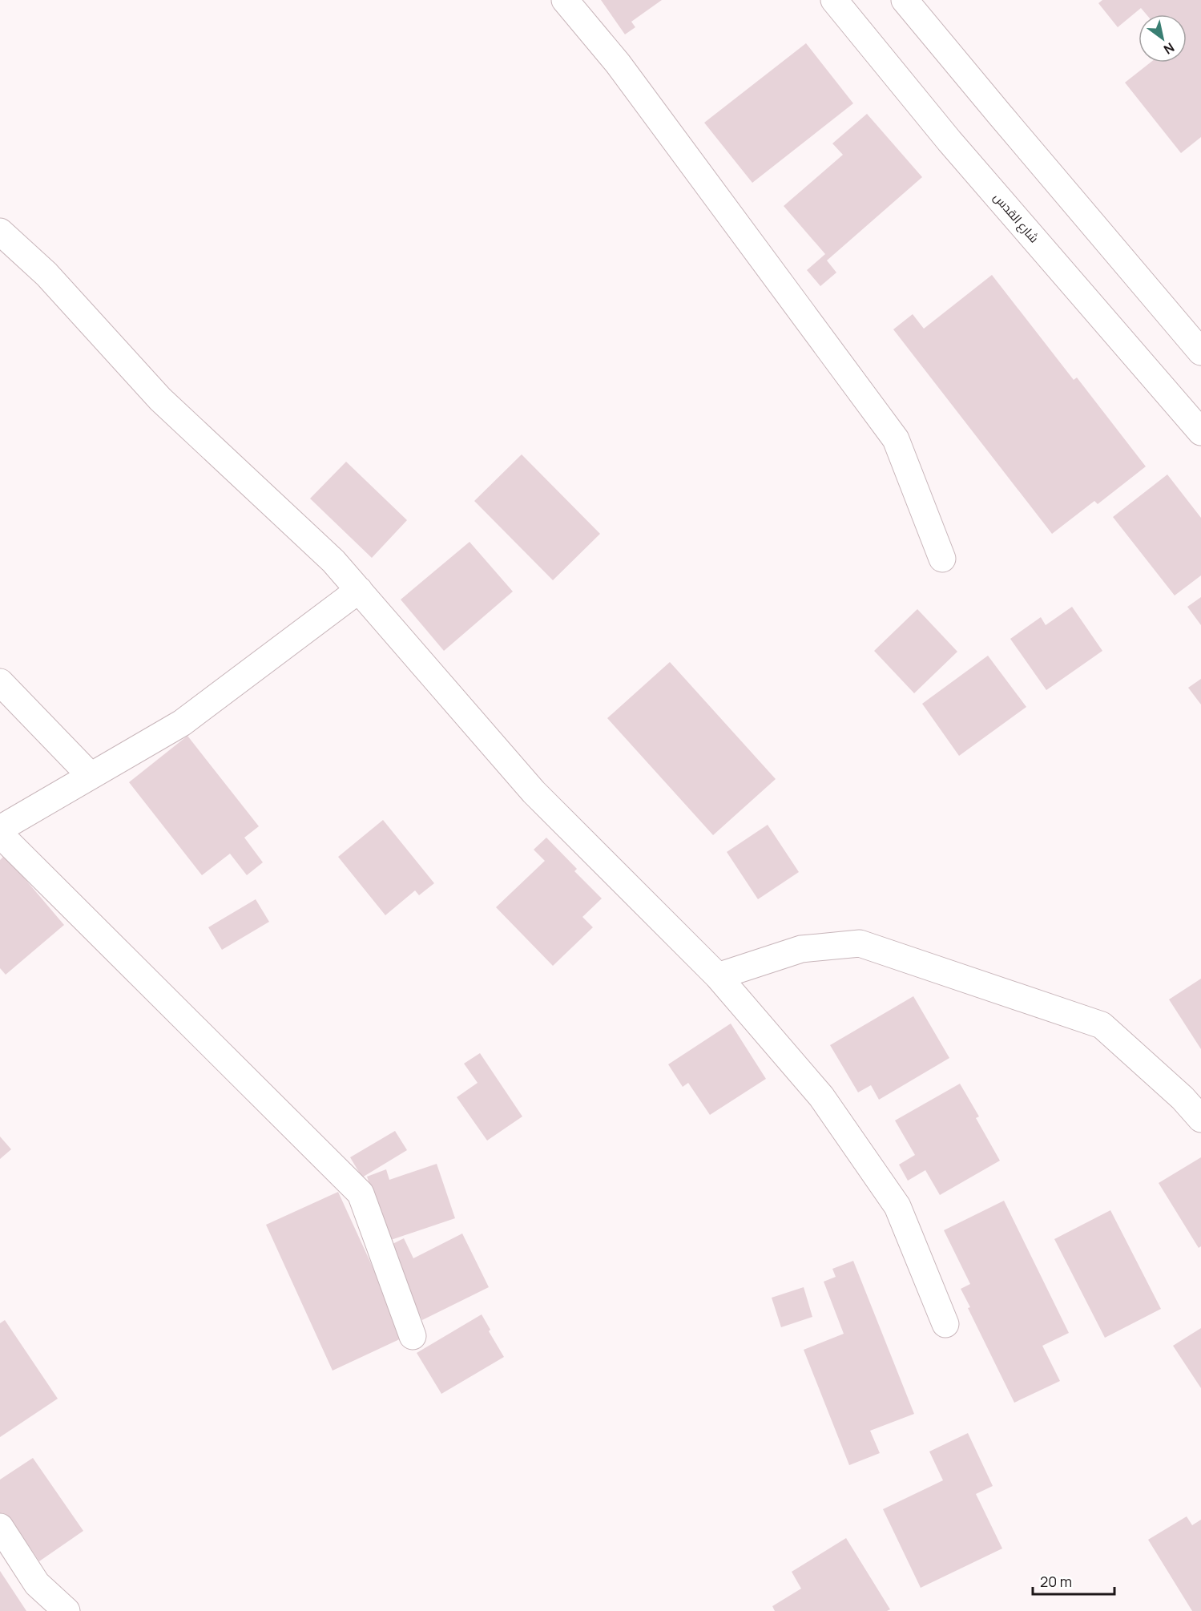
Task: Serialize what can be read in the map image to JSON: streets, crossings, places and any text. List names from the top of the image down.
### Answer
{
  "streets": {
    "street": ["شارع القدس"]
  },
  "scale_bar": "20 m",
  "north": "bottom right"
}
